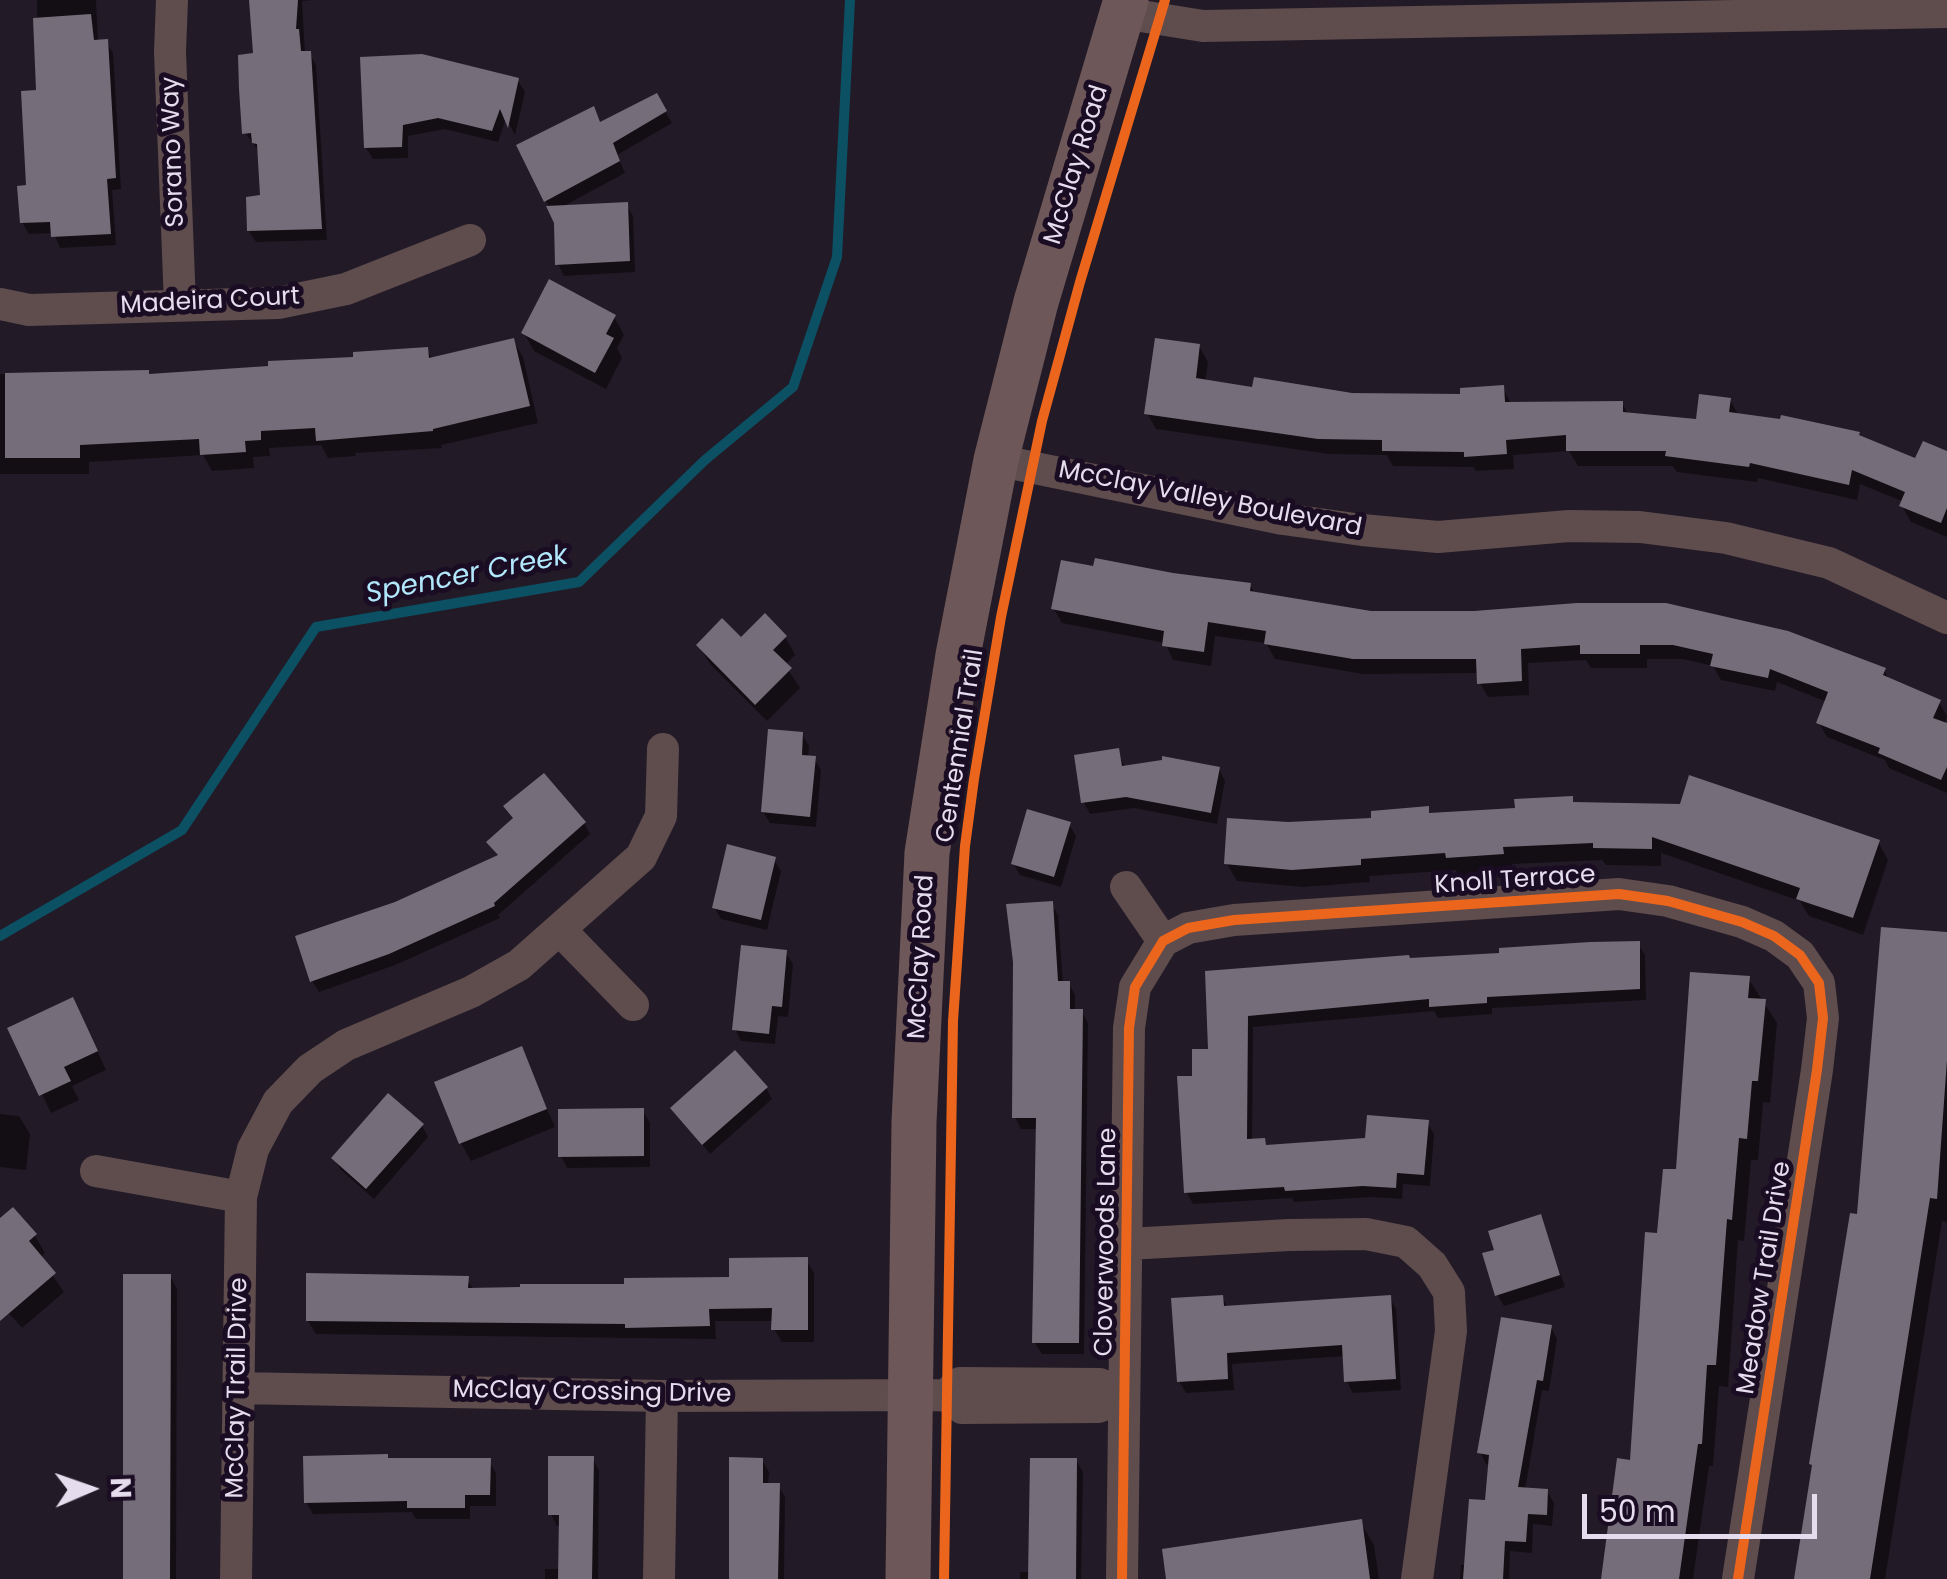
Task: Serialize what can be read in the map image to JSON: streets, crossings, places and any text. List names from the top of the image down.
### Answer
{
  "streets": {
    "main road": ["McClay Road"],
    "street": [
      "Sorano Way",
      "Madeira Court",
      "McClay Valley Boulevard",
      "Knoll Terrace",
      "Cloverwoods Lane",
      "Meadow Trail Drive",
      "McClay Trail Drive",
      "McClay Crossing Drive"
    ],
    "cycle path": ["Centennial Trail"]
  },
  "crossings": [
    ["Sorano Way", "Madeira Court"],
    ["McClay Road", "McClay Valley Boulevard"],
    ["McClay Road", "McClay Crossing Drive"],
    ["Knoll Terrace", "Cloverwoods Lane"],
    ["Knoll Terrace", "Meadow Trail Drive"],
    ["Cloverwoods Lane", "McClay Crossing Drive"],
    ["McClay Trail Drive", "McClay Crossing Drive"]
  ],
  "water": ["Spencer Creek"],
  "scale_bar": "50 m",
  "north": "right"
}
